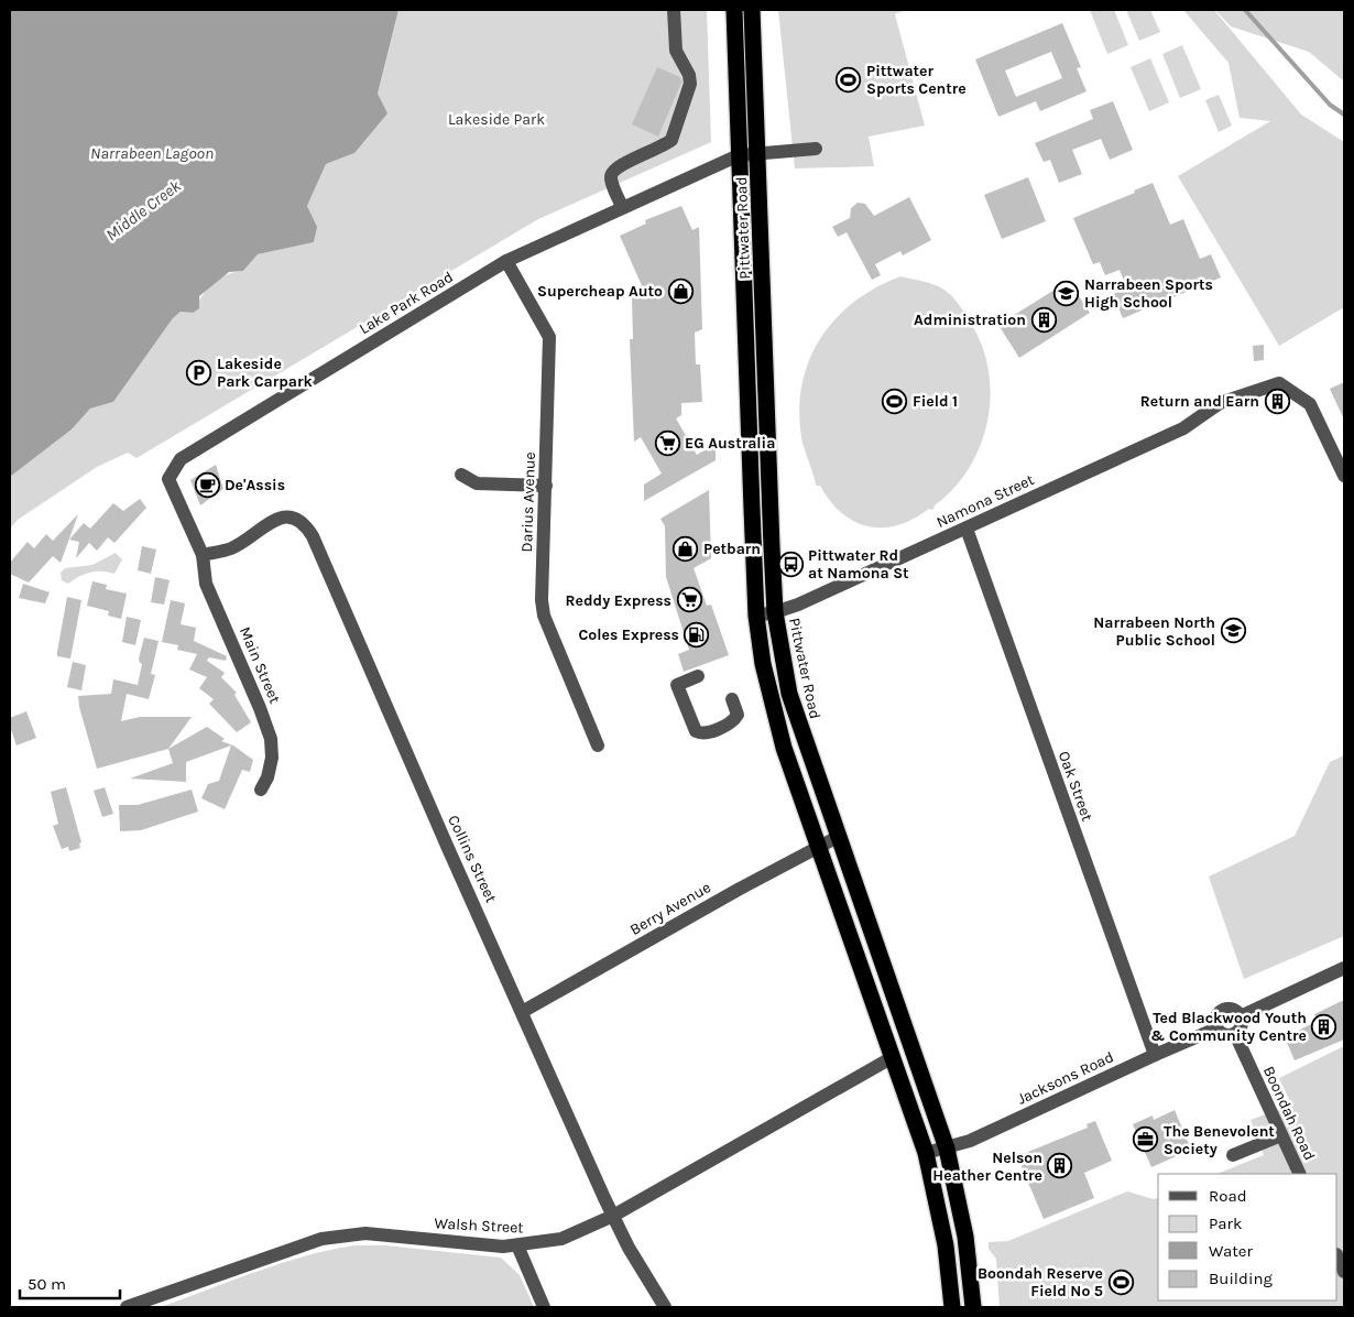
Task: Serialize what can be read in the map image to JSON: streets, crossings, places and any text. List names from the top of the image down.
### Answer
{
  "streets": {
    "highway": ["Pittwater Road"],
    "street": [
      "Lake Park Road",
      "Namona Street",
      "Darius Avenue",
      "Main Street",
      "Oak Street",
      "Collins Street",
      "Berry Avenue",
      "Jacksons Road",
      "Boondah Road",
      "Walsh Street"
    ]
  },
  "crossings": [
    ["Pittwater Road", "Lake Park Road"],
    ["Pittwater Road", "Namona Street"],
    ["Pittwater Road", "Berry Avenue"],
    ["Pittwater Road", "Jacksons Road"],
    ["Pittwater Road", "Walsh Street"],
    ["Lake Park Road", "Darius Avenue"],
    ["Lake Park Road", "Main Street"],
    ["Lake Park Road", "Collins Street"],
    ["Namona Street", "Oak Street"],
    ["Main Street", "Collins Street"],
    ["Oak Street", "Jacksons Road"],
    ["Collins Street", "Berry Avenue"],
    ["Collins Street", "Walsh Street"],
    ["Jacksons Road", "Boondah Road"]
  ],
  "water": ["Narrabeen Lagoon", "Middle Creek"],
  "parks": ["Lakeside Park"],
  "places": {
    "sports": ["Pittwater Sports Centre", "Field 1", "Boondah Reserve Field No 5"],
    "shop": ["Supercheap Auto", "Petbarn"],
    "school or university": ["Narrabeen Sports High School", "Narrabeen North Public School"],
    "building": [
      "Administration",
      "Return and Earn",
      "Ted Blackwood Youth & Community Centre",
      "Nelson Heather Centre"
    ],
    "parking": ["Lakeside Park Carpark"],
    "supermarket": ["EG Australia", "Reddy Express"],
    "cafe": ["De'Assis"],
    "bus stop": ["Pittwater Rd at Namona St"],
    "fuel station": ["Coles Express"],
    "office": ["The Benevolent Society"]
  },
  "legend": [
    "Road",
    "Park",
    "Water",
    "Building"
  ],
  "scale_bar": "50 m"
}
